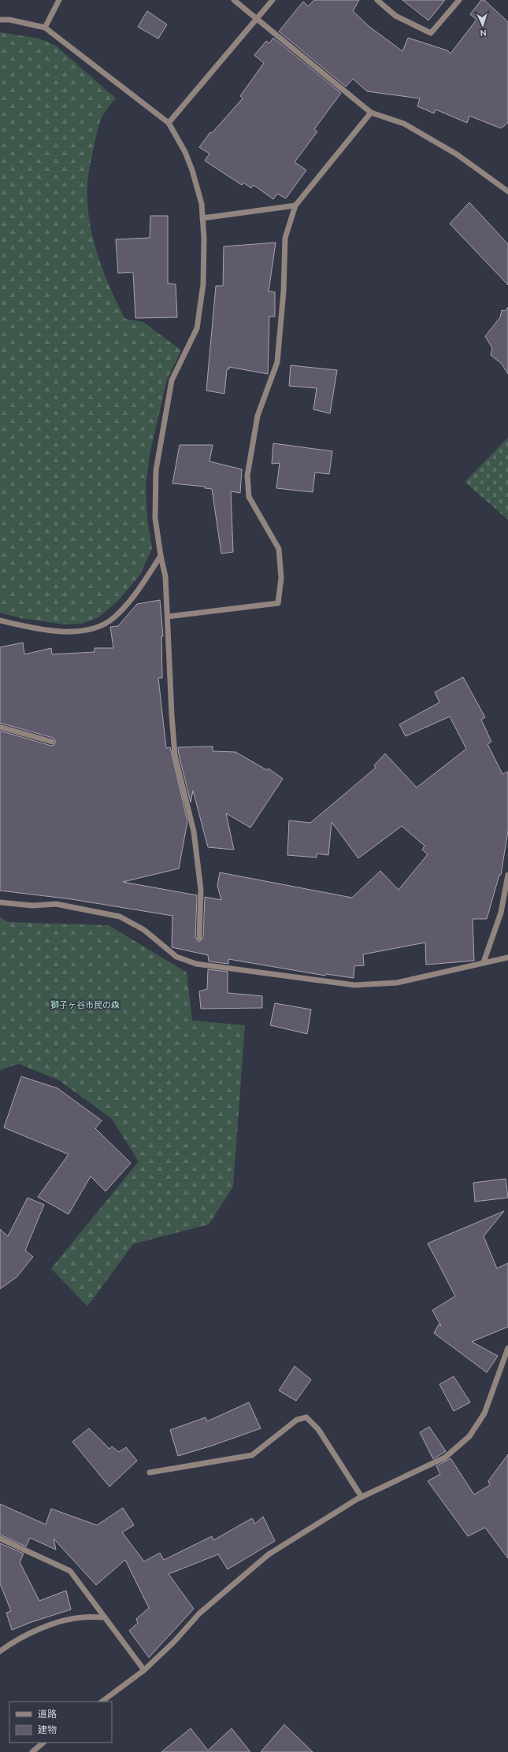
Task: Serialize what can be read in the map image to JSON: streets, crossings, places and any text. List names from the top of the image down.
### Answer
{
  "parks": ["獅子ヶ谷市民の森"],
  "legend": ["道路", "建物"],
  "north": "bottom"
}
